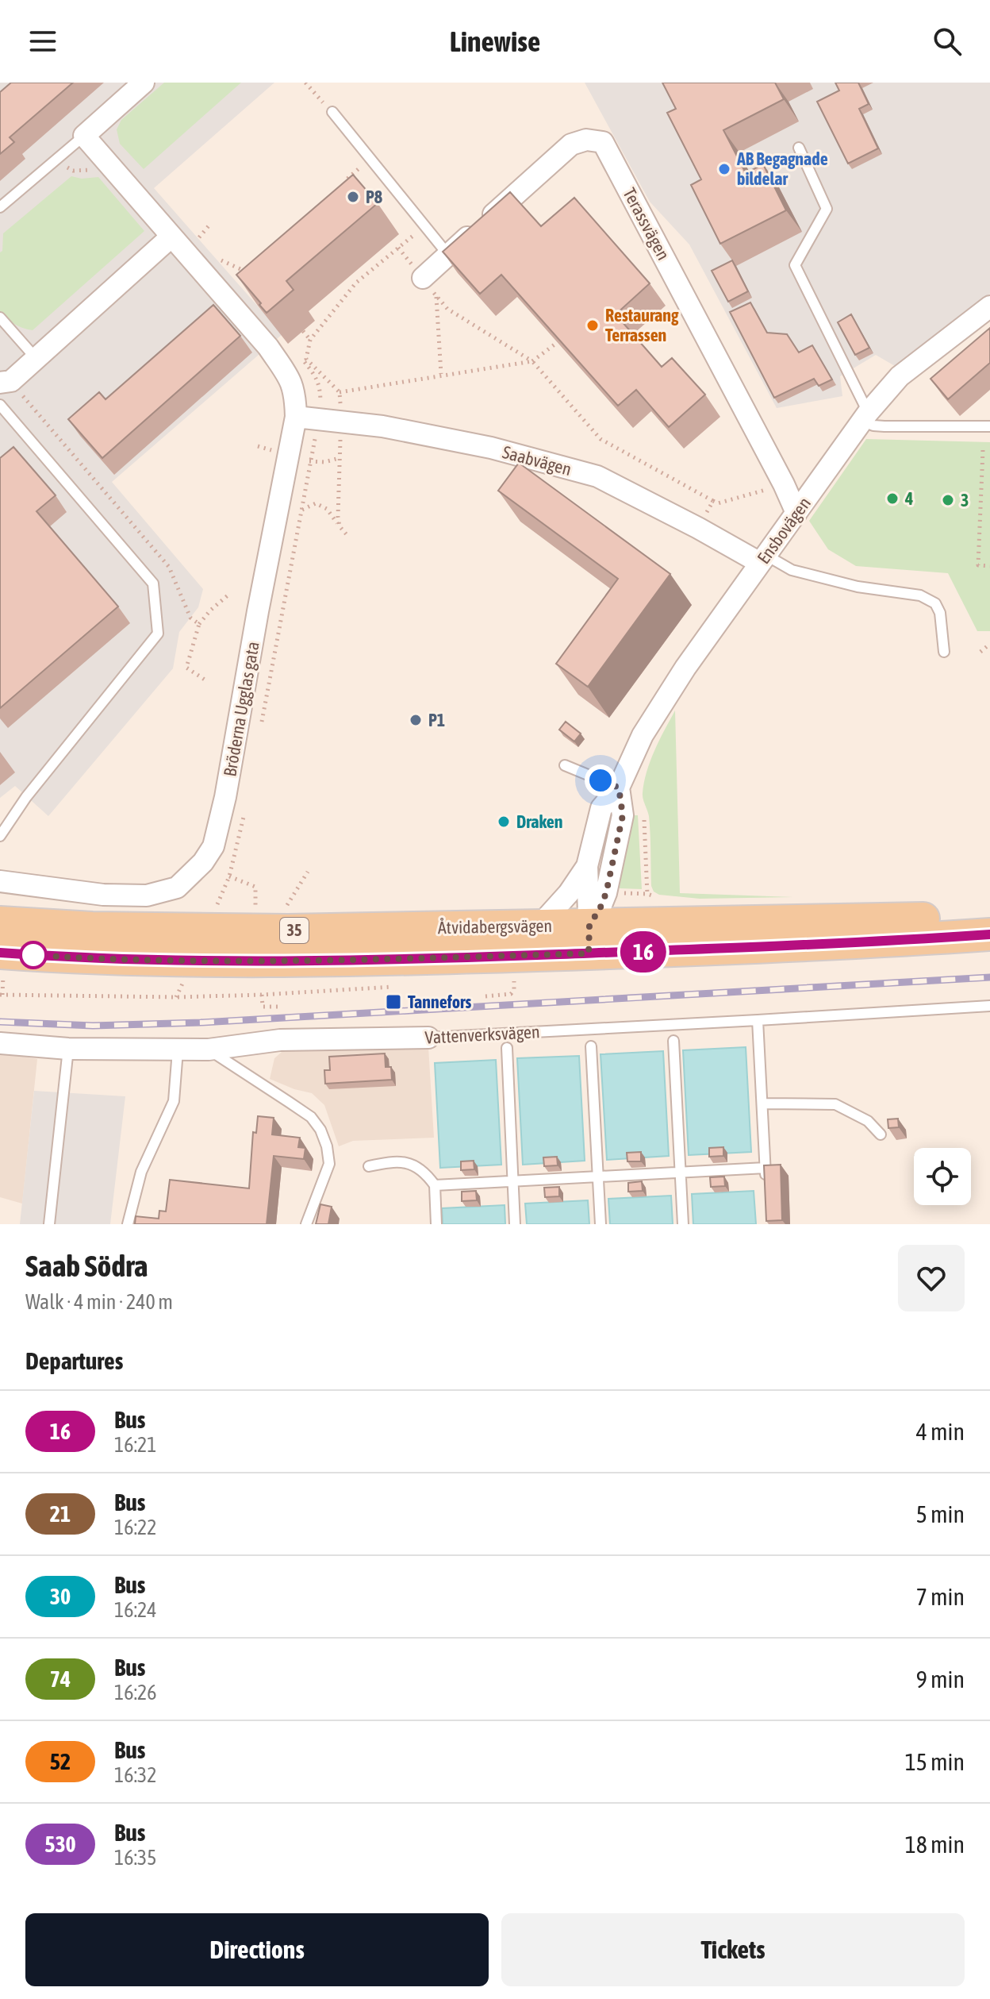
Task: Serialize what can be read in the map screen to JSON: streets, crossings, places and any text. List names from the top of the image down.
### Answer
{
  "streets": {
    "main road": ["Åtvidabergsvägen", "35"],
    "street": [
      "Terassvägen",
      "Saabvägen",
      "Ensbovägen",
      "Bröderna Ugglas gata",
      "Vattenverksvägen"
    ]
  },
  "crossings": [
    ["Terassvägen", "Ensbovägen"],
    ["Saabvägen", "Ensbovägen"],
    ["Saabvägen", "Bröderna Ugglas gata"],
    ["Ensbovägen", "Åtvidabergsvägen"]
  ],
  "places": {
    "other": [
      "AB Begagnade bildelar",
      "P8",
      "Restaurang Terrassen",
      "4",
      "3",
      "P1",
      "Draken"
    ],
    "transit": ["Tannefors"]
  },
  "lines": ["bus line 16"],
  "page": {
    "header": "Linewise",
    "on_map": "16",
    "heading": [
      ["Saab Södra", "Walk · 4 min · 240 m"],
      "Departures"
    ],
    "list": [
      {
        "mark": "16",
        "name": "Bus",
        "note": "16:21",
        "value": "4 min"
      },
      {
        "mark": "21",
        "name": "Bus",
        "note": "16:22",
        "value": "5 min"
      },
      {
        "mark": "30",
        "name": "Bus",
        "note": "16:24",
        "value": "7 min"
      },
      {
        "mark": "74",
        "name": "Bus",
        "note": "16:26",
        "value": "9 min"
      },
      {
        "mark": "52",
        "name": "Bus",
        "note": "16:32",
        "value": "15 min"
      },
      {
        "mark": "530",
        "name": "Bus",
        "note": "16:35",
        "value": "18 min"
      }
    ],
    "buttons": ["Directions", "Tickets"]
  }
}
